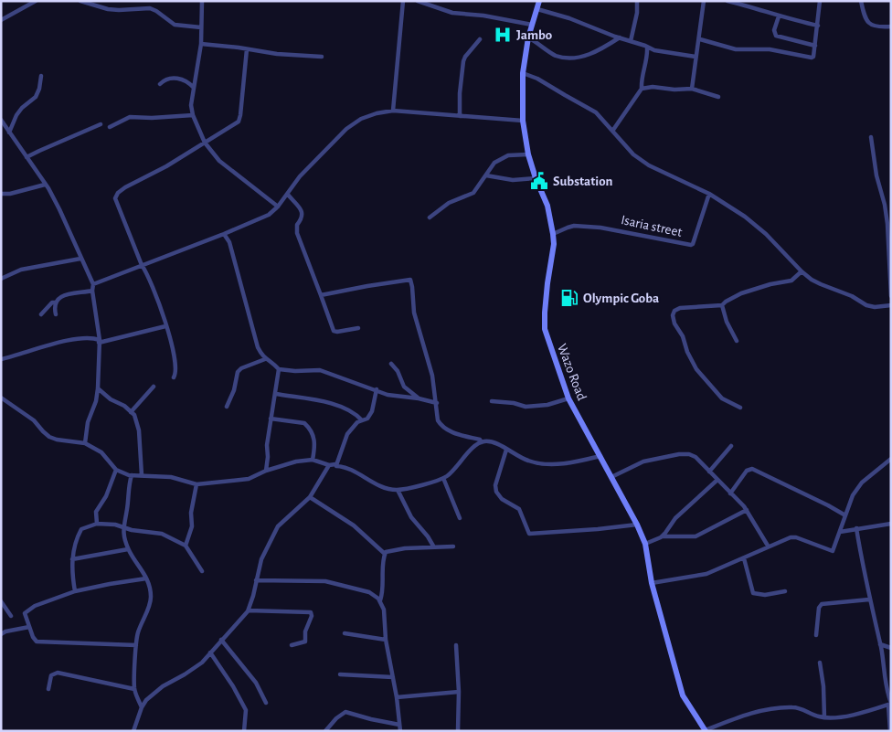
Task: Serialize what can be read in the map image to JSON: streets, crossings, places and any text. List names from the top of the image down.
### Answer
{
  "streets": {
    "main road": ["Wazo Road"],
    "street": ["Isaria street"]
  },
  "crossings": [
    ["Isaria street", "Wazo Road"]
  ],
  "places": {
    "hospital": ["Jambo"],
    "public building": ["Substation"],
    "fuel station": ["Olympic Goba"]
  }
}
